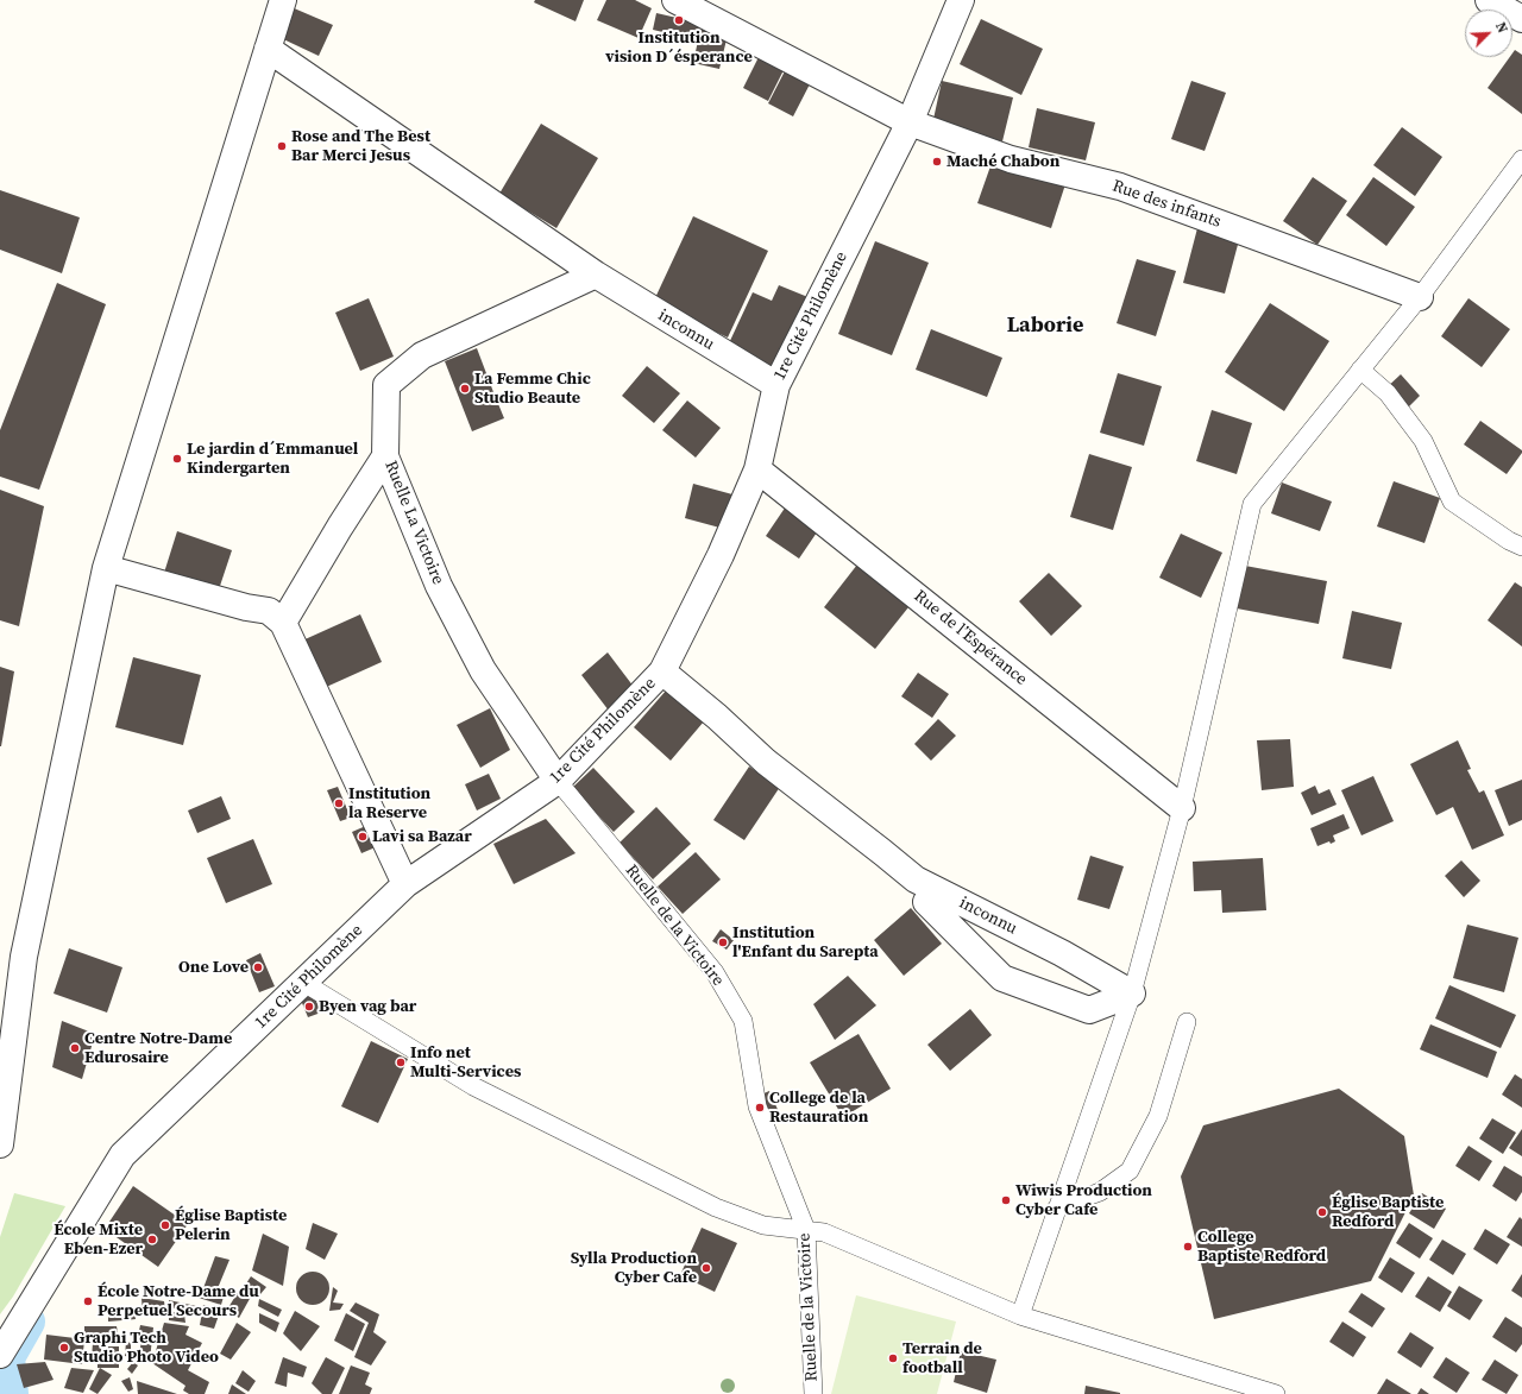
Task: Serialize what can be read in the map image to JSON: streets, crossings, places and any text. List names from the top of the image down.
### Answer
{
  "streets": {
    "street": [
      "Rue des infants",
      "1re Cité Philomène",
      "inconnu",
      "Ruelle La Victoire",
      "Rue de l’Espérance"
    ],
    "lane": ["Ruelle de la Victoire"]
  },
  "crossings": [
    ["Rue des infants", "1re Cité Philomène"],
    ["1re Cité Philomène", "inconnu"],
    ["1re Cité Philomène", "Ruelle La Victoire"],
    ["1re Cité Philomène", "Rue de l’Espérance"],
    ["1re Cité Philomène", "Ruelle de la Victoire"],
    ["inconnu", "Ruelle La Victoire"],
    ["Ruelle La Victoire", "Ruelle de la Victoire"]
  ],
  "districts": ["Laborie"],
  "places": [
    "Institution vision D´ésperance",
    "Rose and The Best Bar Merci Jesus",
    "Maché Chabon",
    "La Femme Chic Studio Beaute",
    "Le jardin d´Emmanuel Kindergarten",
    "Institution la Reserve",
    "Lavi sa Bazar",
    "Institution l'Enfant du Sarepta",
    "One Love",
    "Byen vag bar",
    "Centre Notre-Dame Edurosaire",
    "Info net Multi-Services",
    "College de la Restauration",
    "Wiwis Production Cyber Cafe",
    "Église Baptiste Redford",
    "Église Baptiste Pelerin",
    "École Mixte Eben-Ezer",
    "College Baptiste Redford",
    "Sylla Production Cyber Cafe",
    "École Notre-Dame du Perpetuel Secours",
    "Graphi Tech Studio Photo Video",
    "Terrain de football"
  ],
  "north": "top right"
}
